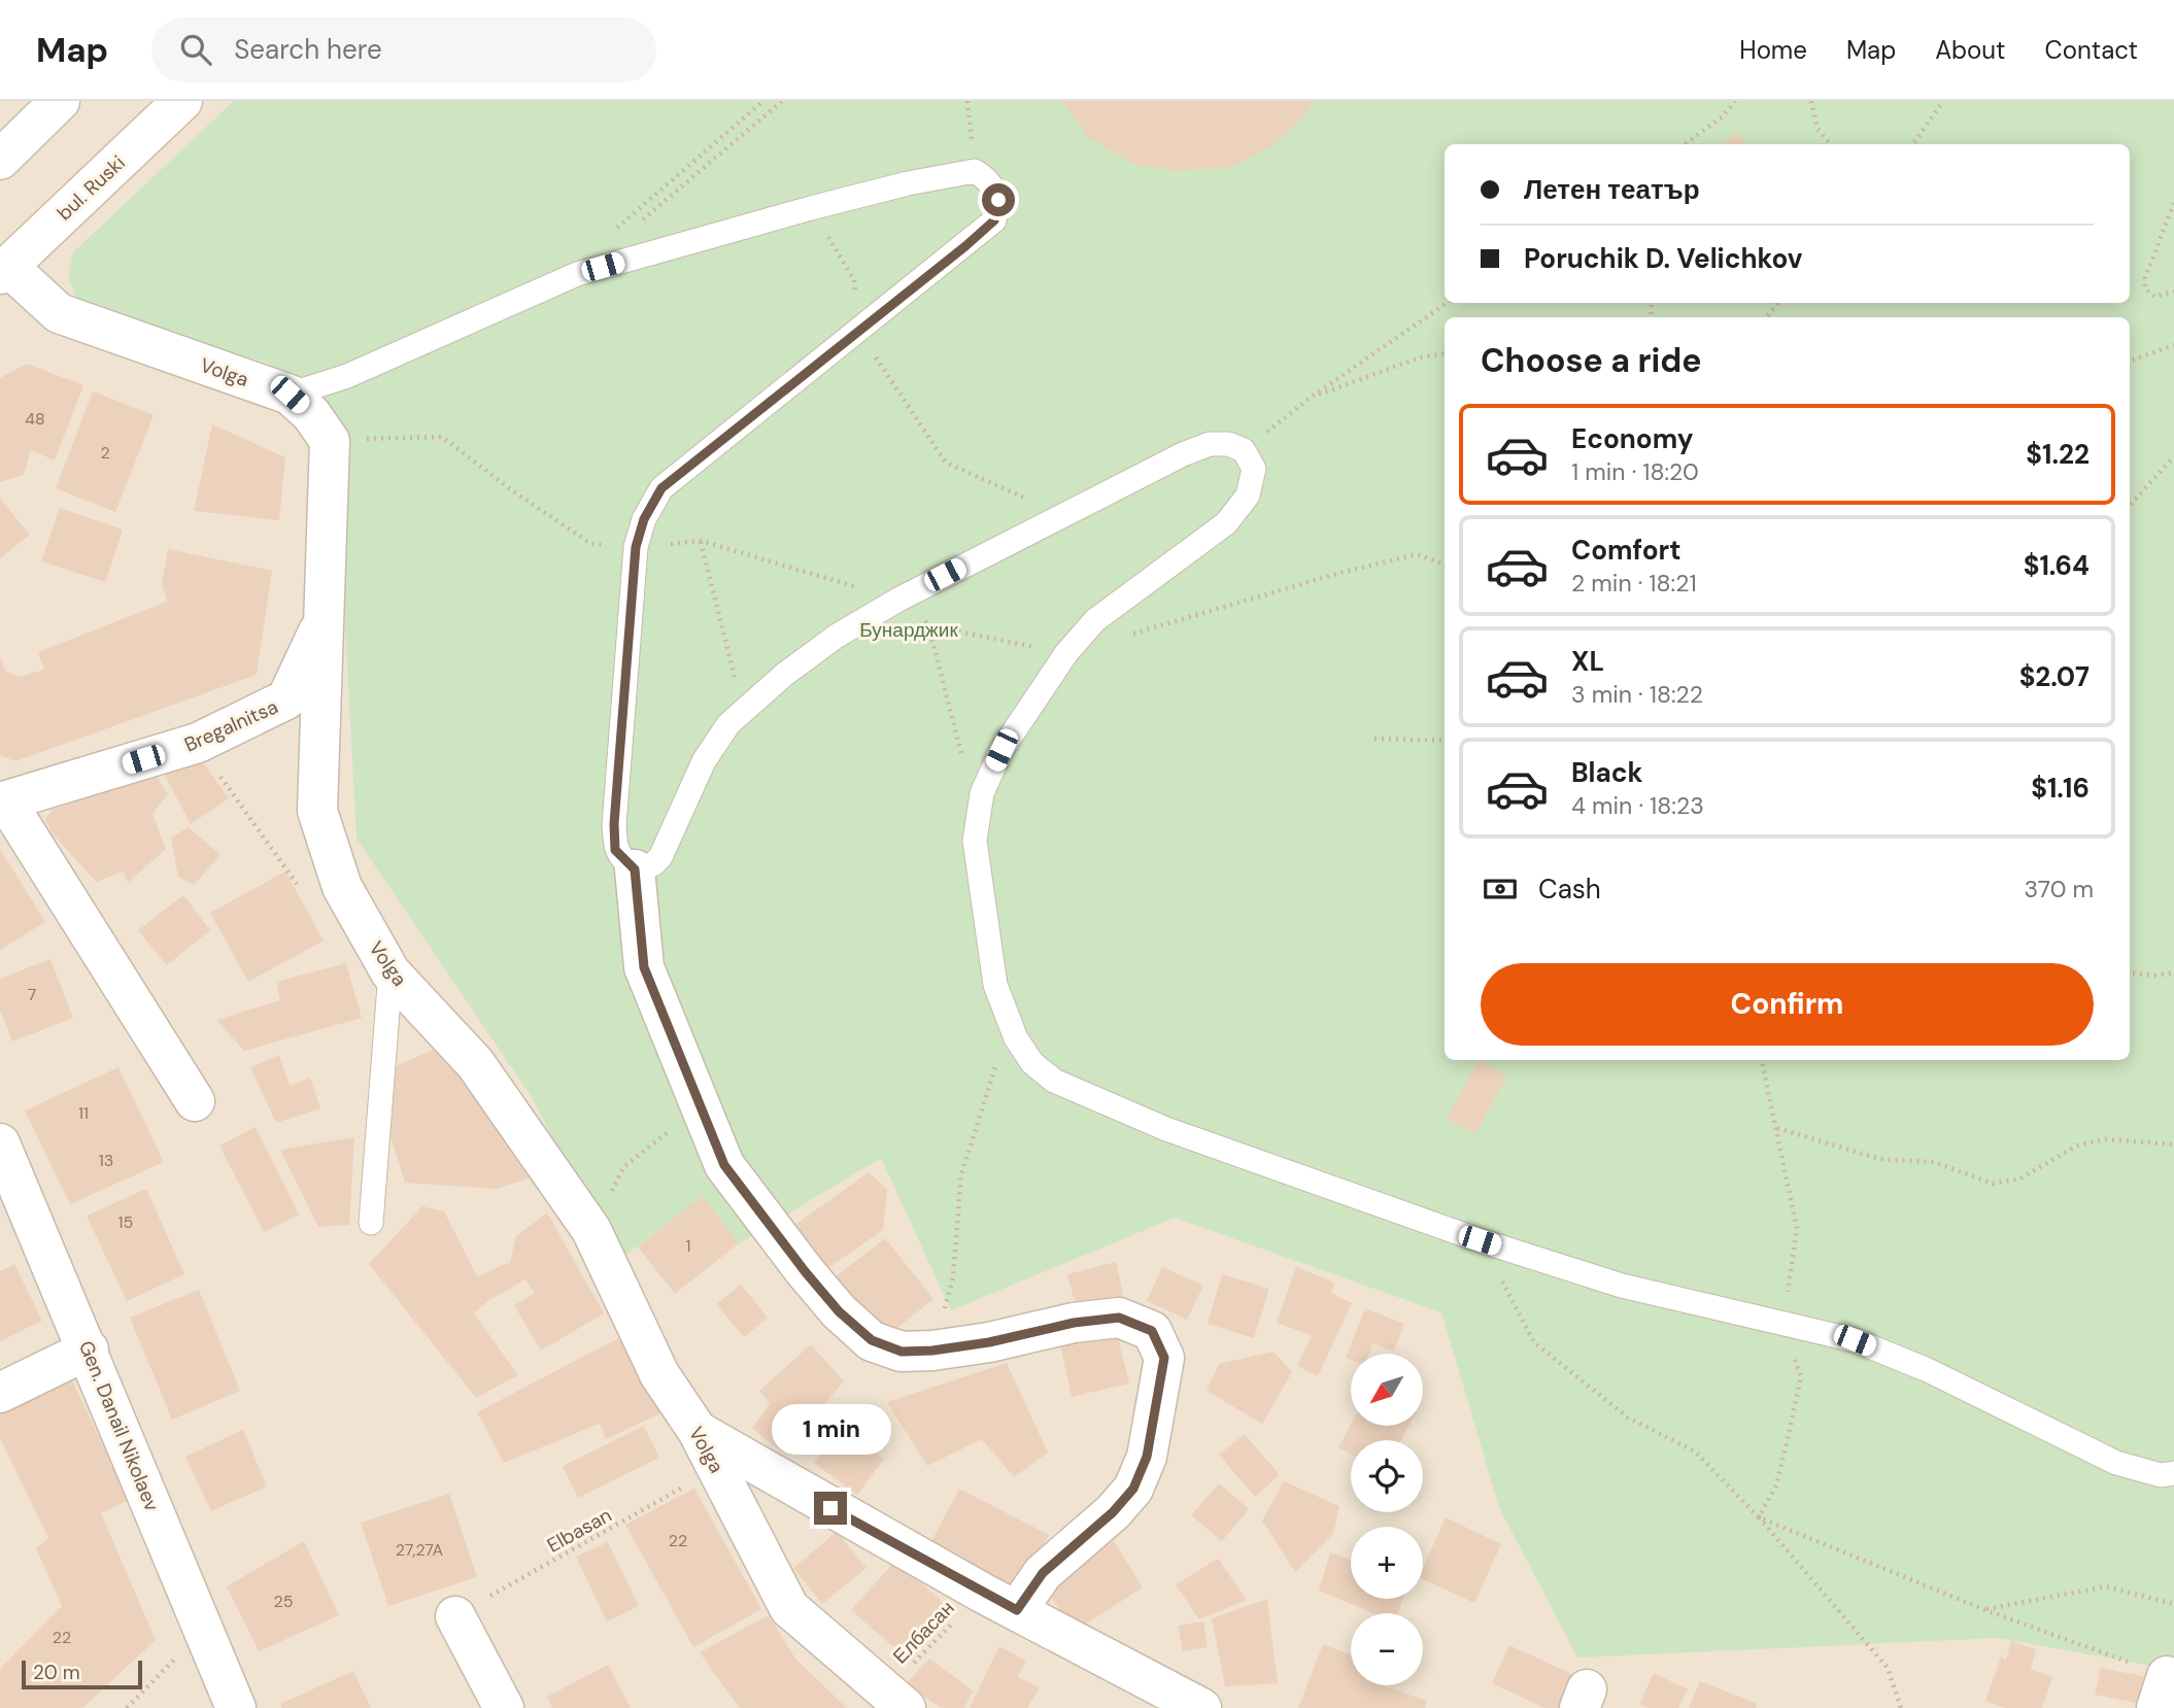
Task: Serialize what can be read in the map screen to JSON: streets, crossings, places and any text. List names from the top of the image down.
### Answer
{
  "streets": {
    "street": [
      "bul. Ruski",
      "Volga",
      "Bregalnitsa",
      "Gen. Danail Nikolaev"
    ],
    "path": ["Elbasan", "Елбасан"]
  },
  "crossings": [
    ["bul. Ruski", "Volga"],
    ["Volga", "Bregalnitsa"],
    ["Volga", "Elbasan"],
    ["Volga", "Елбасан"]
  ],
  "parks": ["Бунарджик"],
  "house_numbers": [
    "48",
    "2",
    "7",
    "11",
    "13",
    "15",
    "1",
    "22",
    "27,27A",
    "25",
    "22"
  ],
  "scale_bar": "20 m",
  "north": "bottom left",
  "page": {
    "header": "Map",
    "search": "Search here",
    "nav": [
      "Home",
      "Map",
      "About",
      "Contact"
    ],
    "banner": ["Летен театър", "Poruchik D. Velichkov"],
    "heading": "Choose a ride",
    "list": [
      {
        "name": "Economy",
        "note": "1 min · 18:20",
        "value": "$1.22"
      },
      {
        "name": "Comfort",
        "note": "2 min · 18:21",
        "value": "$1.64"
      },
      {
        "name": "XL",
        "note": "3 min · 18:22",
        "value": "$2.07"
      },
      {
        "name": "Black",
        "note": "4 min · 18:23",
        "value": "$1.16"
      }
    ],
    "pay": ["Cash", "370 m"],
    "buttons": "Confirm",
    "map_buttons": ["+", "−"],
    "bubble": "1 min",
    "scale": "20 m"
  }
}
